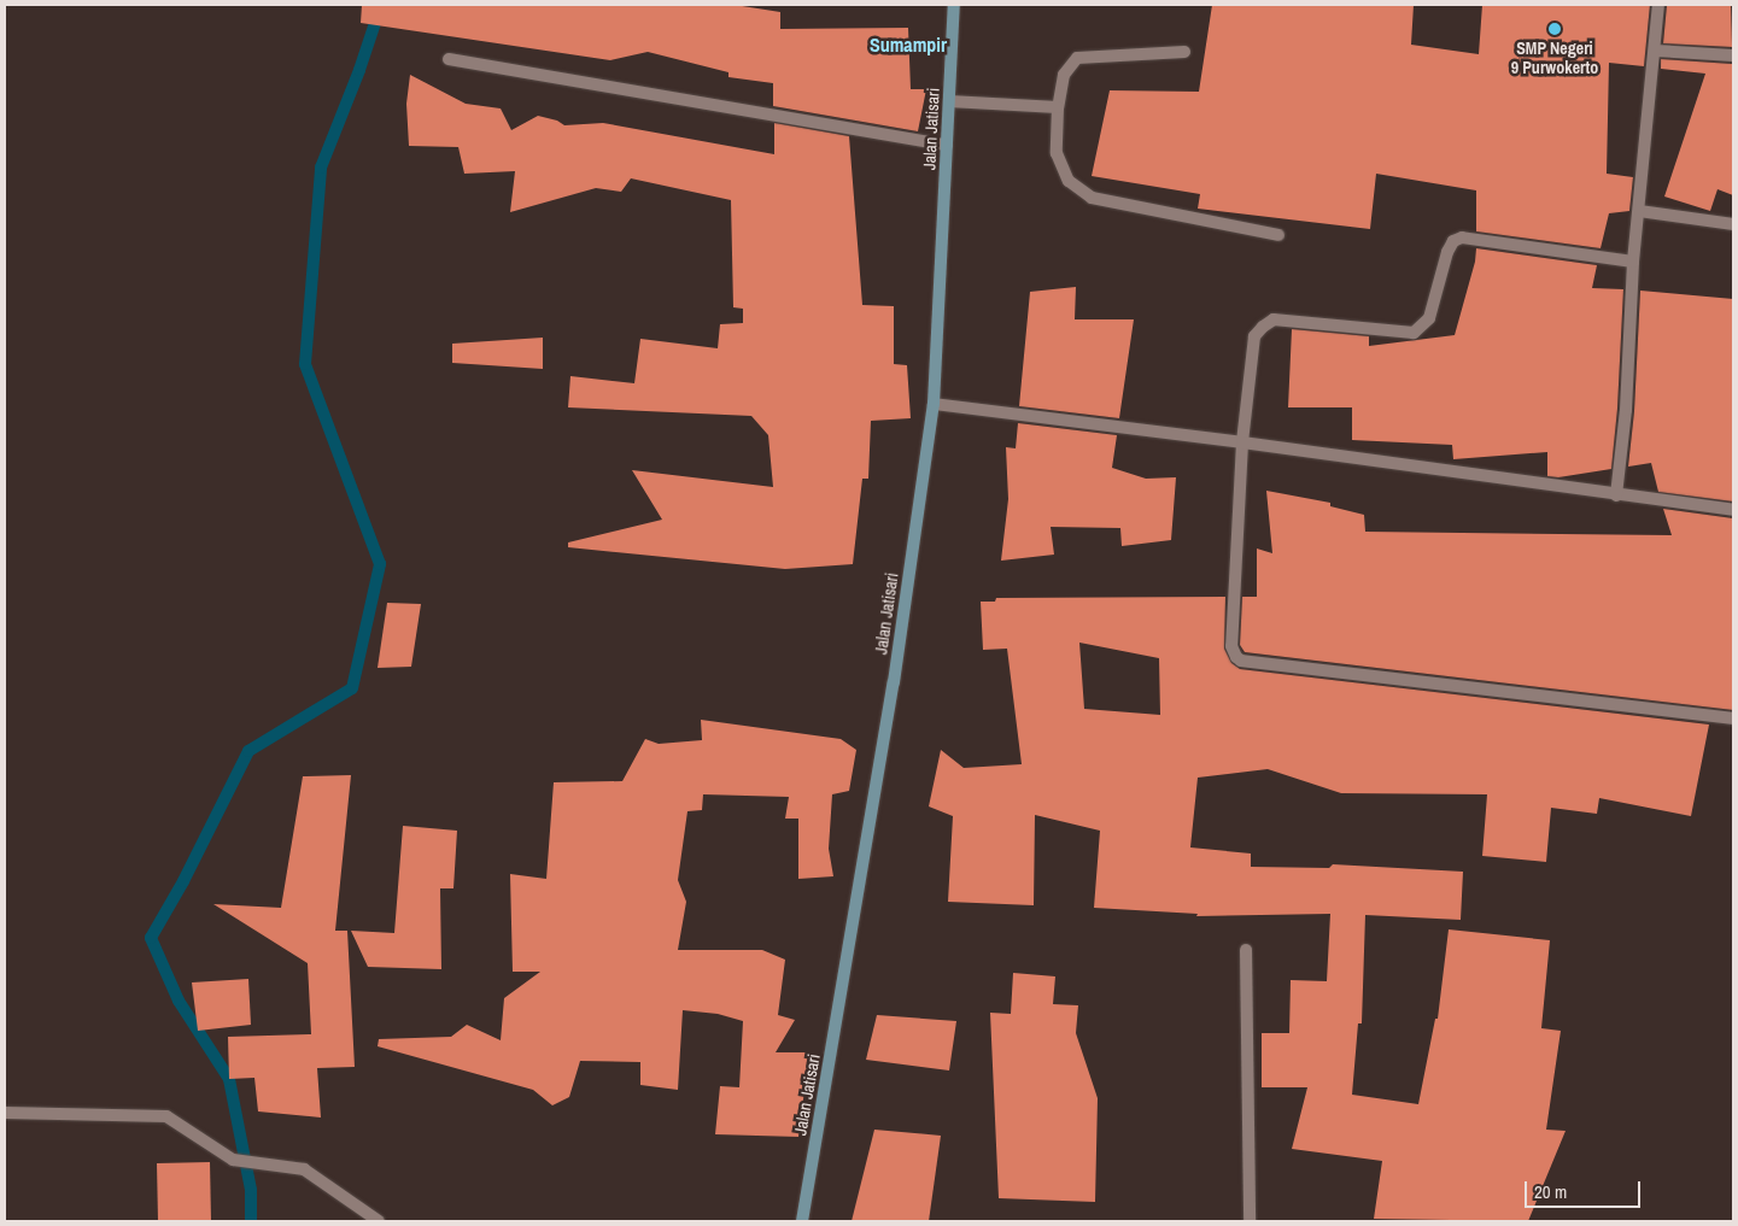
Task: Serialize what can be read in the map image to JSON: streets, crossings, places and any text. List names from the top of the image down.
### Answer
{
  "streets": {
    "street": ["Jalan Jatisari"]
  },
  "districts": ["Sumampir"],
  "places": ["SMP Negeri 9 Purwokerto"],
  "scale_bar": "20 m"
}
